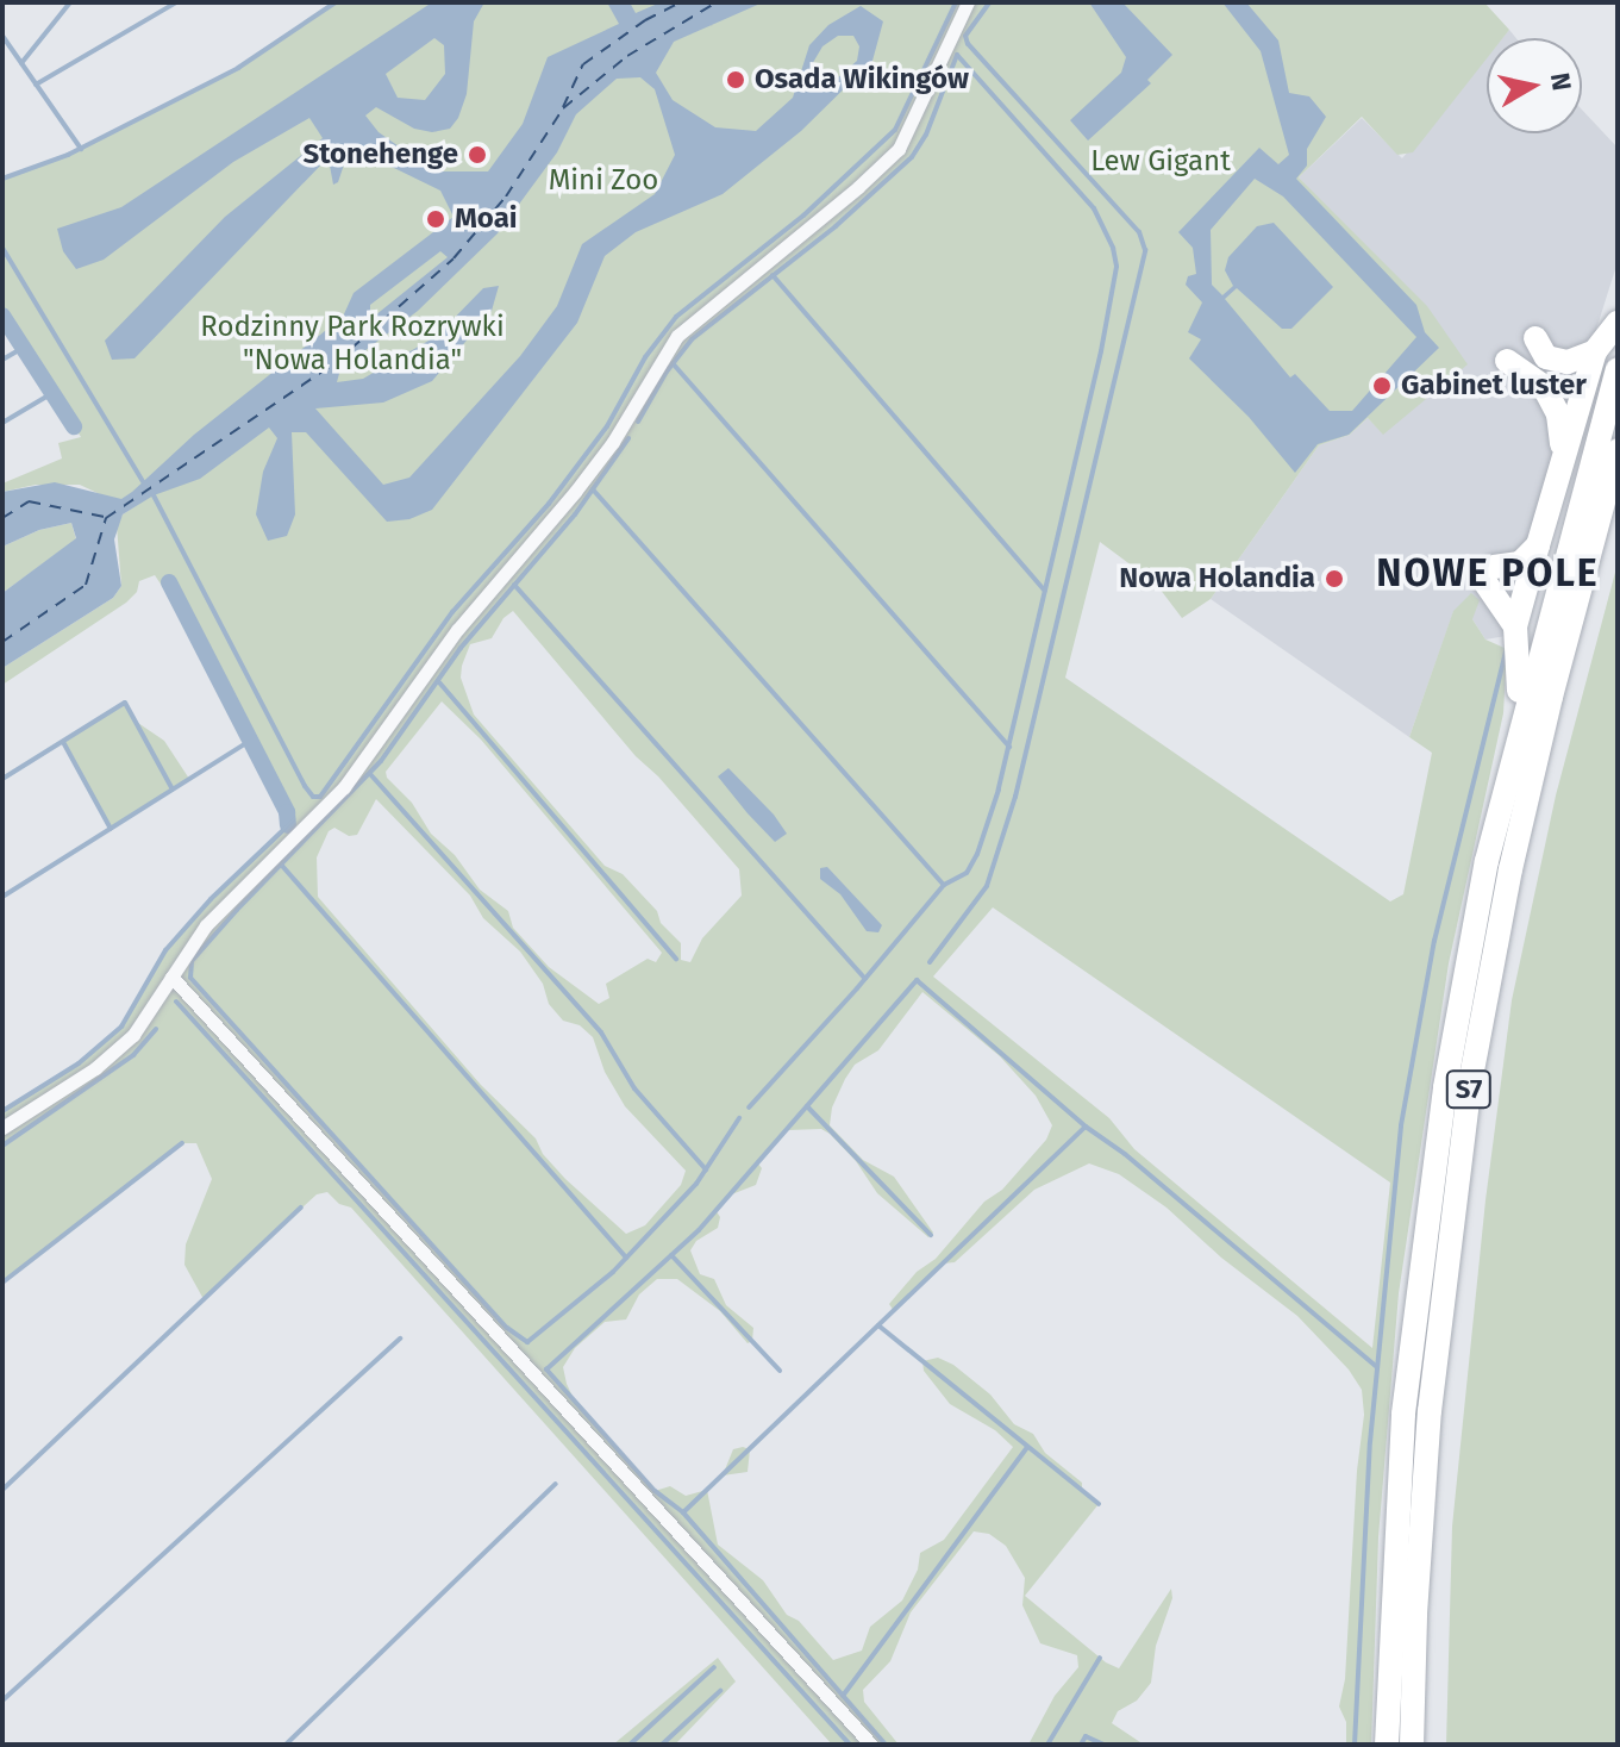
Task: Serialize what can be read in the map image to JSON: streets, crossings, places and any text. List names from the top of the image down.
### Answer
{
  "streets": {
    "highway": ["S7"]
  },
  "districts": ["NOWE POLE"],
  "parks": ["Lew Gigant", "Mini Zoo", "Rodzinny Park Rozrywki \"Nowa Holandia\""],
  "places": [
    "Osada Wikingów",
    "Stonehenge",
    "Moai",
    "Gabinet luster",
    "Nowa Holandia"
  ],
  "north": "right"
}
